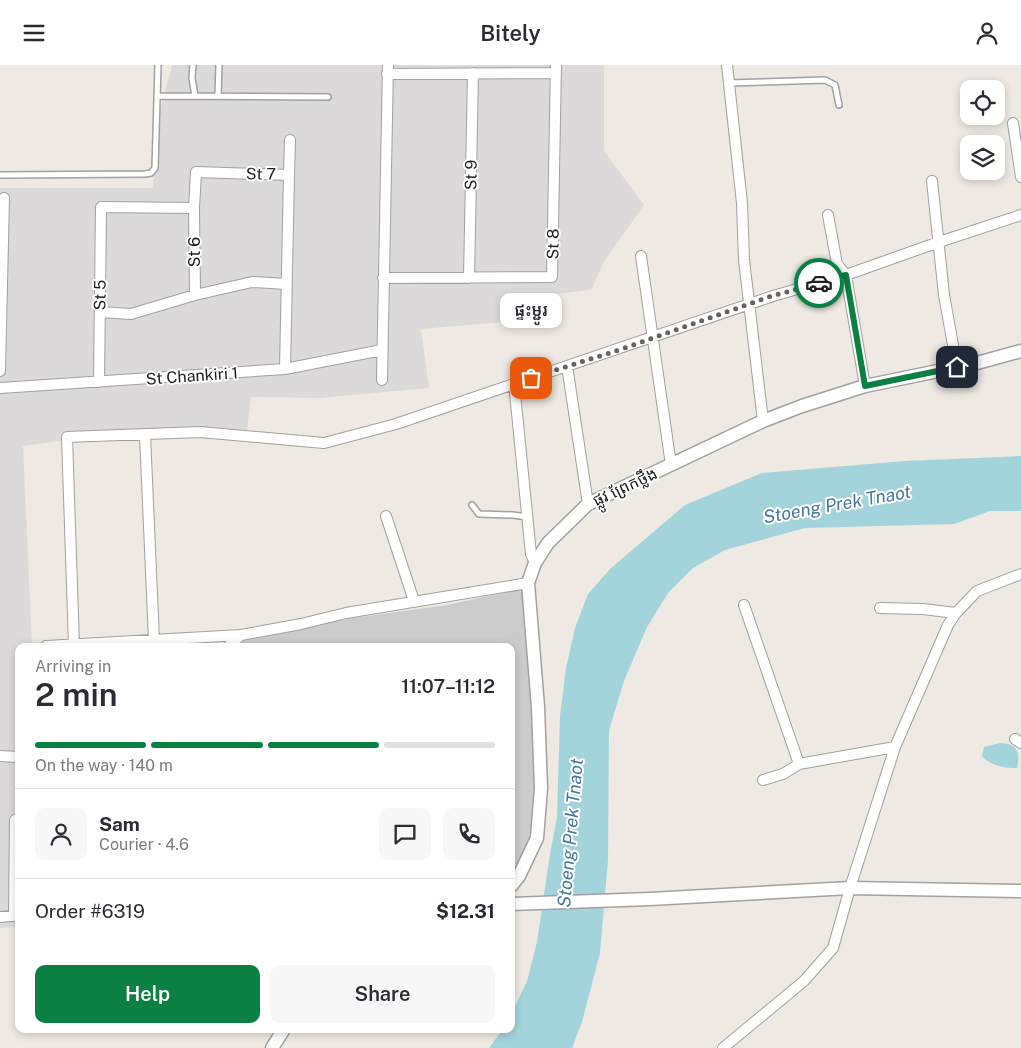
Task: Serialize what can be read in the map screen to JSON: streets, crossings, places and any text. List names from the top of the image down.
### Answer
{
  "streets": {
    "street": [
      "St 7",
      "St 9",
      "St 8",
      "St 6",
      "St 5",
      "St Chankiri 1",
      "ផ្លូវ ព្រែកថ្លឹង"
    ]
  },
  "crossings": [
    ["St 7", "St 6"],
    ["St 7", "St 5"],
    ["St 7", "St Chankiri 1"],
    ["St 9", "St 8"],
    ["St 6", "St 5"],
    ["St 5", "St Chankiri 1"]
  ],
  "water": ["Stoeng Prek Tnaot"],
  "places": ["ផ្ទះម្ជូរ"],
  "page": {
    "header": "Bitely",
    "bubble": "ផ្ទះម្ជូរ",
    "heading": ["2 min", "Arriving in", "11:07–11:12"],
    "panel": [
      "Sam",
      "Courier · 4.6",
      "Order #6319",
      "$12.31"
    ],
    "bar": "On the way · 140 m",
    "buttons": ["Help", "Share"]
  }
}
